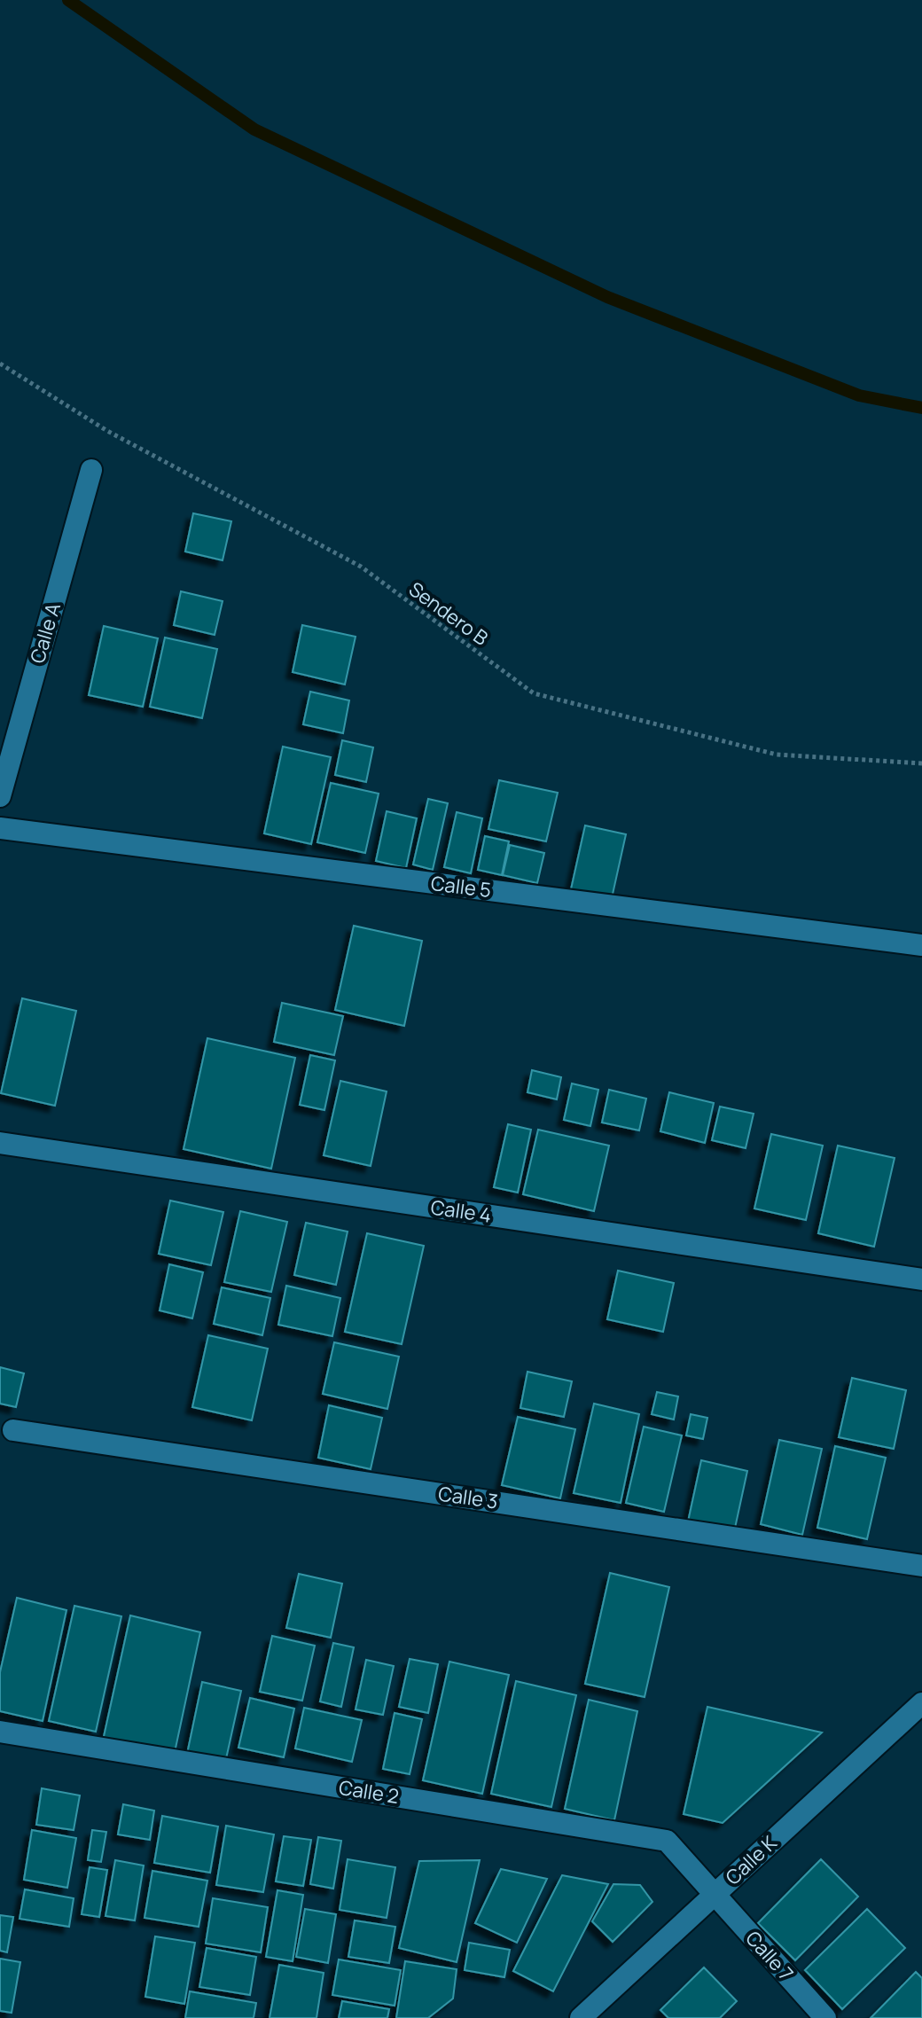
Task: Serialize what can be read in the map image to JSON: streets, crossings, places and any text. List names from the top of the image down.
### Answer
{
  "streets": {
    "street": [
      "Calle A",
      "Calle 5",
      "Calle 4",
      "Calle 3",
      "Calle 2",
      "Calle K",
      "Calle 7"
    ],
    "path": ["Sendero B"]
  },
  "crossings": [
    ["Calle 2", "Calle K"],
    ["Calle 2", "Calle 7"],
    ["Calle K", "Calle 7"]
  ]
}
